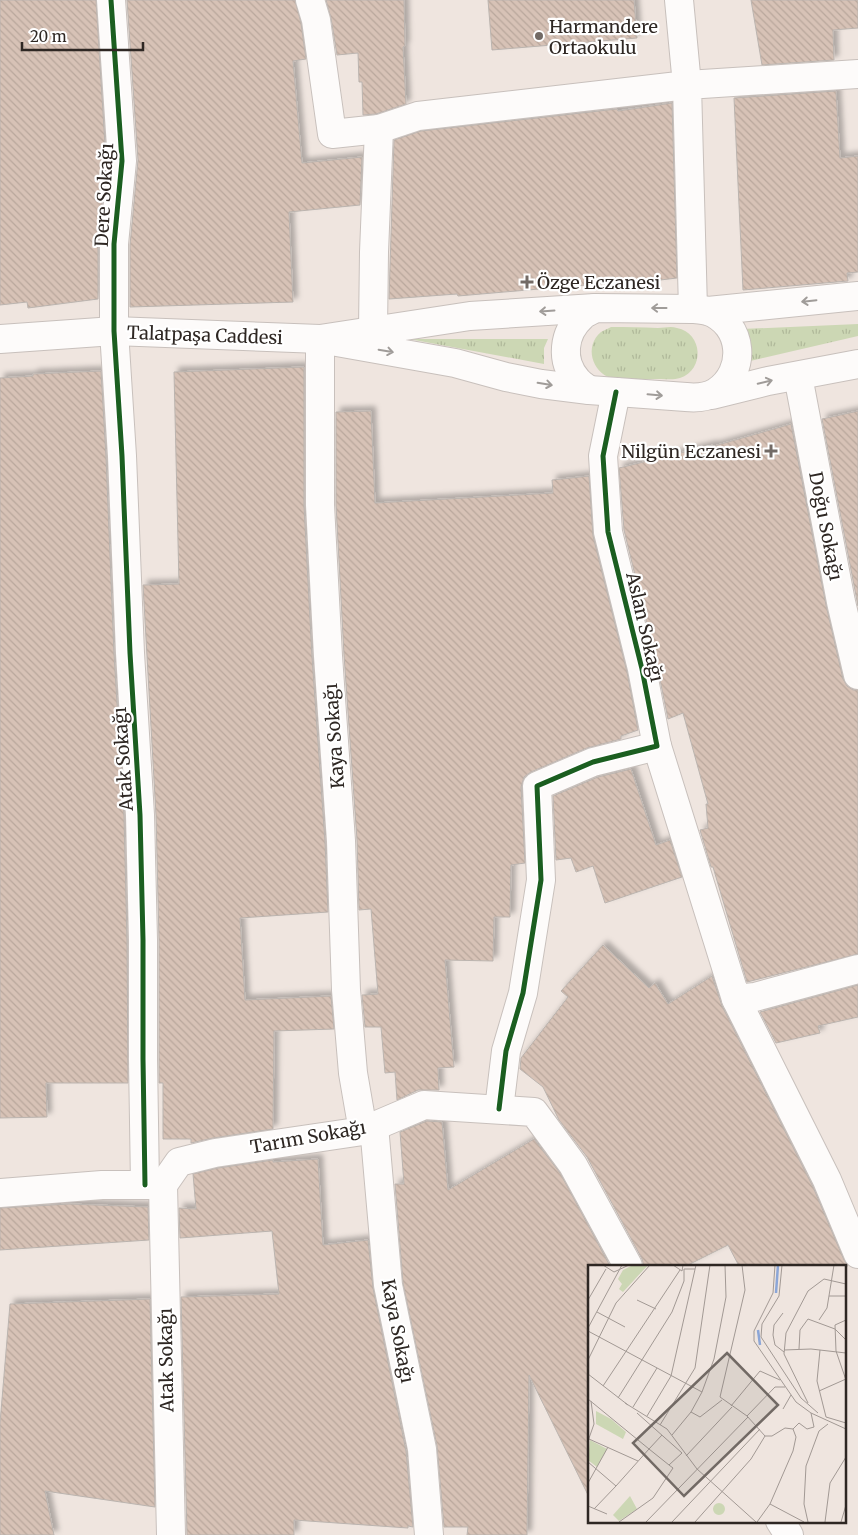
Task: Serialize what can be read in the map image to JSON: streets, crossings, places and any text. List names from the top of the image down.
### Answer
{
  "streets": {
    "street": [
      "Dere Sokağı",
      "Talatpaşa Caddesi",
      "Doğu Sokağı",
      "Aslan Sokağı",
      "Kaya Sokağı",
      "Atak Sokağı",
      "Tarım Sokağı"
    ]
  },
  "crossings": [
    ["Dere Sokağı", "Talatpaşa Caddesi"],
    ["Dere Sokağı", "Atak Sokağı"],
    ["Talatpaşa Caddesi", "Aslan Sokağı"],
    ["Talatpaşa Caddesi", "Kaya Sokağı"],
    ["Talatpaşa Caddesi", "Atak Sokağı"],
    ["Kaya Sokağı", "Tarım Sokağı"],
    ["Atak Sokağı", "Tarım Sokağı"]
  ],
  "places": {
    "other": ["Harmandere Ortaokulu"],
    "health": ["Özge Eczanesi", "Nilgün Eczanesi"]
  },
  "scale_bar": "20 m"
}
